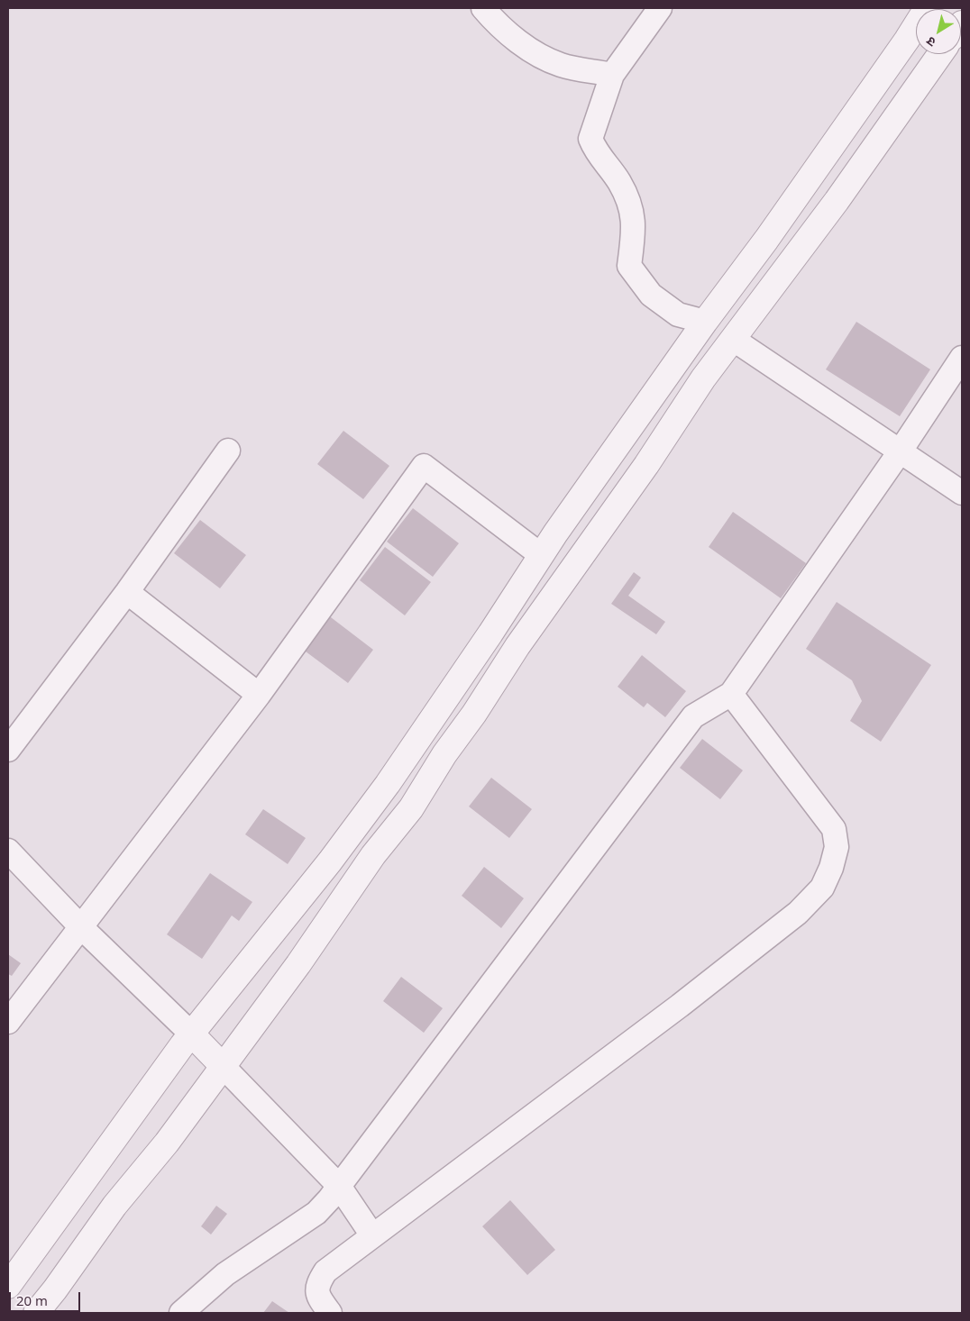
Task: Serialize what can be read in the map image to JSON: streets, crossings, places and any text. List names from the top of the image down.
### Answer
{
  "scale_bar": "20 m",
  "north": "bottom left"
}
